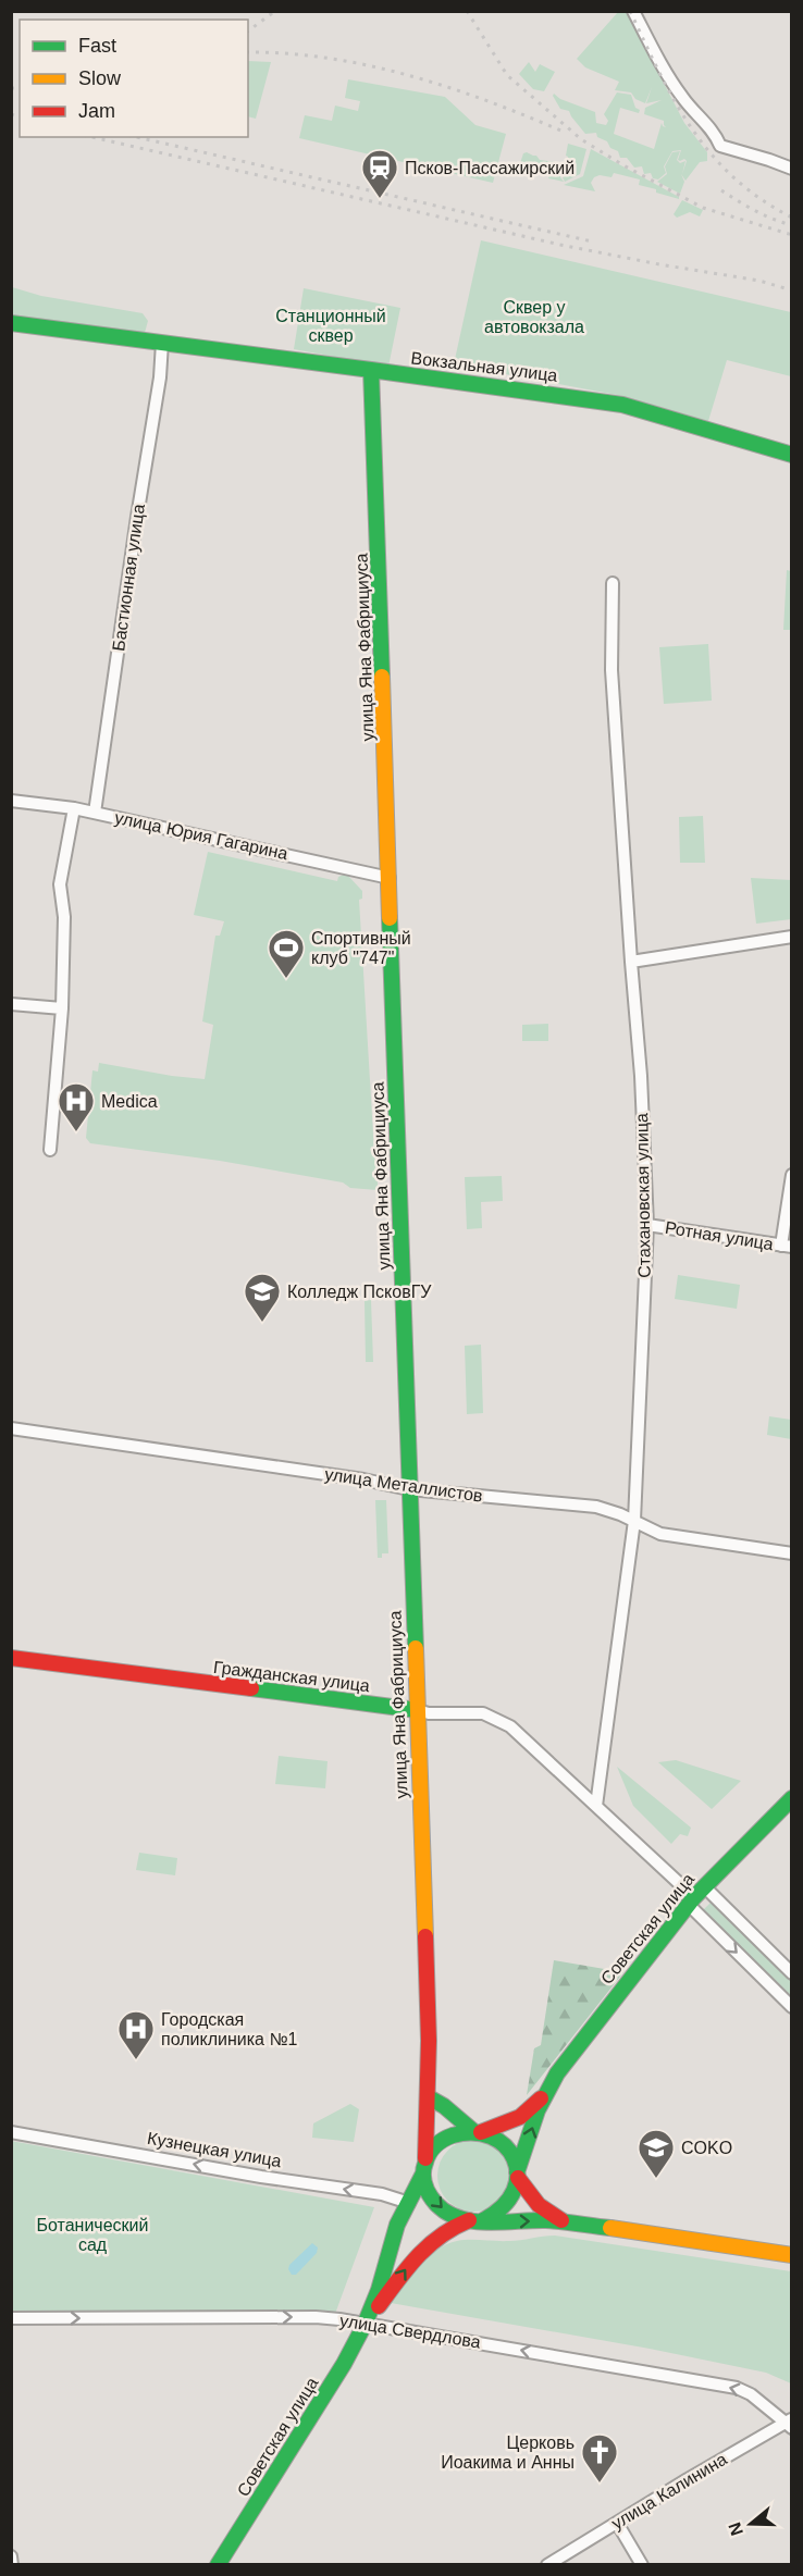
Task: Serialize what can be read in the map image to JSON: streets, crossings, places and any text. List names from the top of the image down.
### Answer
{
  "streets": {
    "main road": [
      "Вокзальная улица",
      "улица Яна Фабрициуса",
      "Гражданская улица",
      "Советская улица"
    ],
    "street": [
      "Бастионная улица",
      "улица Юрия Гагарина",
      "Стахановская улица",
      "Ротная улица",
      "улица Металлистов",
      "Кузнецкая улица",
      "улица Свердлова",
      "улица Калинина"
    ]
  },
  "crossings": [
    ["Вокзальная улица", "Бастионная улица"],
    ["Вокзальная улица", "улица Яна Фабрициуса"],
    ["Бастионная улица", "улица Юрия Гагарина"],
    ["улица Яна Фабрициуса", "улица Юрия Гагарина"],
    ["улица Яна Фабрициуса", "улица Металлистов"],
    ["улица Яна Фабрициуса", "Гражданская улица"],
    ["улица Яна Фабрициуса", "Советская улица"],
    ["Стахановская улица", "Ротная улица"],
    ["Стахановская улица", "улица Металлистов"],
    ["Стахановская улица", "Гражданская улица"],
    ["Гражданская улица", "Советская улица"],
    ["Советская улица", "Кузнецкая улица"],
    ["Советская улица", "улица Свердлова"],
    ["улица Свердлова", "улица Калинина"]
  ],
  "one_way": ["Кузнецкая улица"],
  "parks": ["Сквер у автовокзала", "Станционный сквер", "Ботанический сад"],
  "places": {
    "station": ["Псков-Пассажирский"],
    "sports": ["Спортивный клуб \"747\""],
    "hospital": ["Medica", "Городская поликлиника №1"],
    "school or university": ["Колледж ПсковГУ", "COKO"],
    "church": ["Церковь Иоакима и Анны"]
  },
  "legend": ["Fast", "Slow", "Jam"],
  "north": "left"
}
